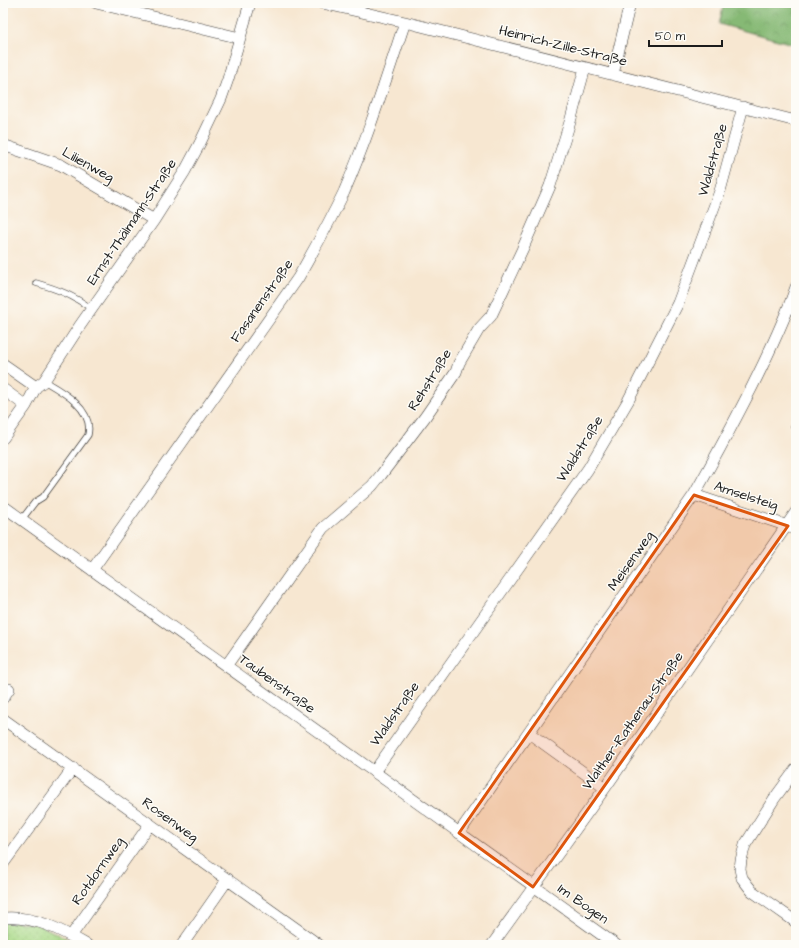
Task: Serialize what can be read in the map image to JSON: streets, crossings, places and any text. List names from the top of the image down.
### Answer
{
  "streets": {
    "street": [
      "Heinrich-Zille-Straße",
      "Waldstraße",
      "Lilienweg",
      "Ernst-Thälmann-Straße",
      "Fasanenstraße",
      "Rehstraße",
      "Amselsteig",
      "Meisenweg",
      "Taubenstraße",
      "Walther-Rathenau-Straße",
      "Rosenweg",
      "Rotdornweg",
      "Im Bogen"
    ]
  },
  "crossings": [
    ["Heinrich-Zille-Straße", "Waldstraße"],
    ["Heinrich-Zille-Straße", "Fasanenstraße"],
    ["Heinrich-Zille-Straße", "Rehstraße"],
    ["Waldstraße", "Taubenstraße"],
    ["Lilienweg", "Ernst-Thälmann-Straße"],
    ["Fasanenstraße", "Taubenstraße"],
    ["Rehstraße", "Taubenstraße"],
    ["Amselsteig", "Meisenweg"],
    ["Amselsteig", "Walther-Rathenau-Straße"],
    ["Meisenweg", "Taubenstraße"],
    ["Taubenstraße", "Walther-Rathenau-Straße"],
    ["Taubenstraße", "Im Bogen"],
    ["Walther-Rathenau-Straße", "Im Bogen"],
    ["Rosenweg", "Rotdornweg"]
  ],
  "scale_bar": "50 m"
}
